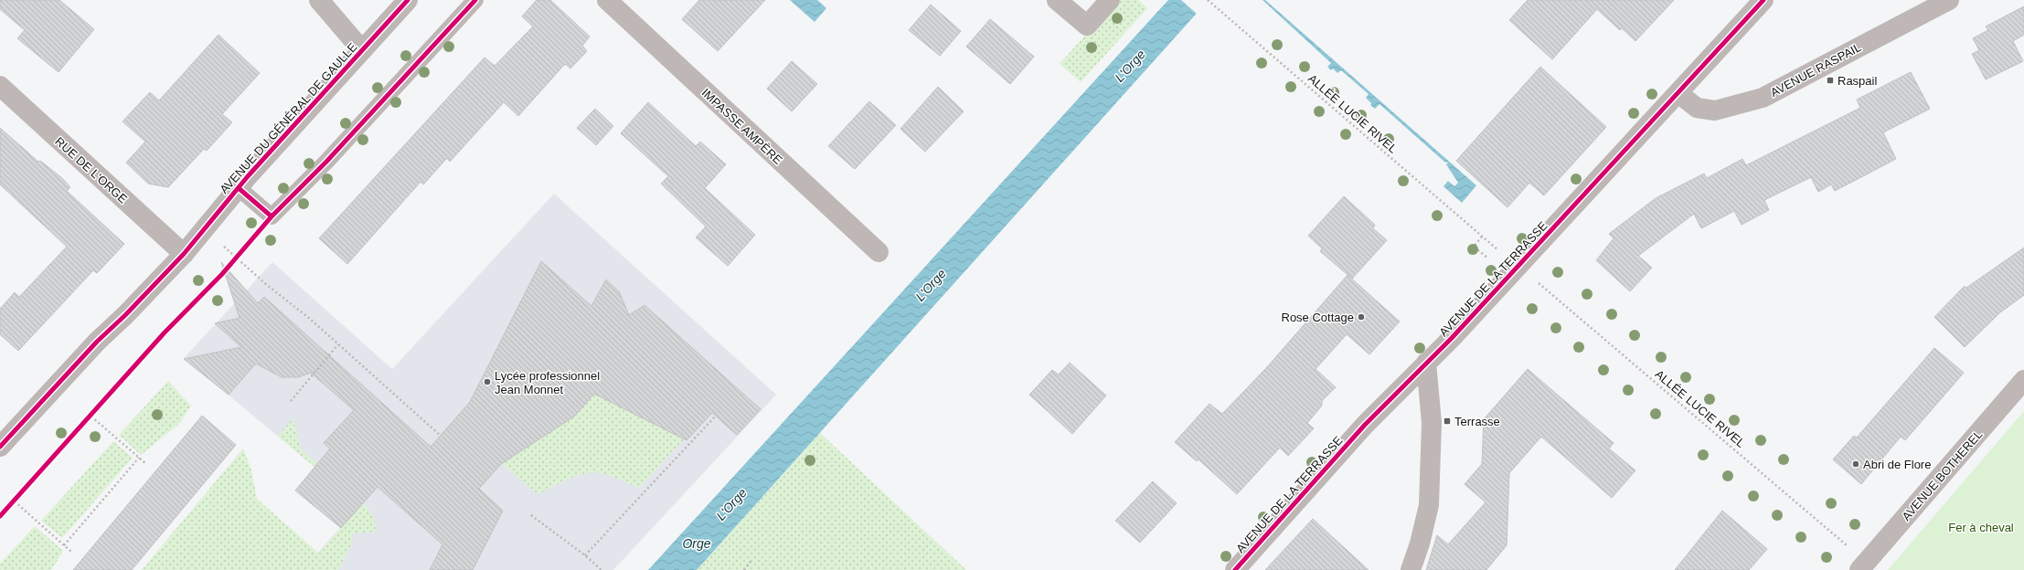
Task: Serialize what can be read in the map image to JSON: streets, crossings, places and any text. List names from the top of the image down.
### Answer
{
  "streets": {
    "street": [
      "AVENUE RASPAIL",
      "AVENUE DU GÉNÉRAL DE GAULLE",
      "IMPASSE AMPÈRE",
      "RUE DE L'ORGE",
      "AVENUE DE LA TERRASSE",
      "AVENUE BOTHEREL"
    ],
    "path": ["ALLÉE LUCIE RIVEL"]
  },
  "crossings": [
    ["AVENUE RASPAIL", "AVENUE DE LA TERRASSE"],
    ["AVENUE DU GÉNÉRAL DE GAULLE", "RUE DE L'ORGE"]
  ],
  "water": ["L'Orge", "Orge"],
  "parks": ["Fer à cheval"],
  "places": {
    "transit": ["Raspail", "Terrasse"],
    "other": ["Rose Cottage", "Lycée professionnel Jean Monnet", "Abri de Flore"]
  }
}
